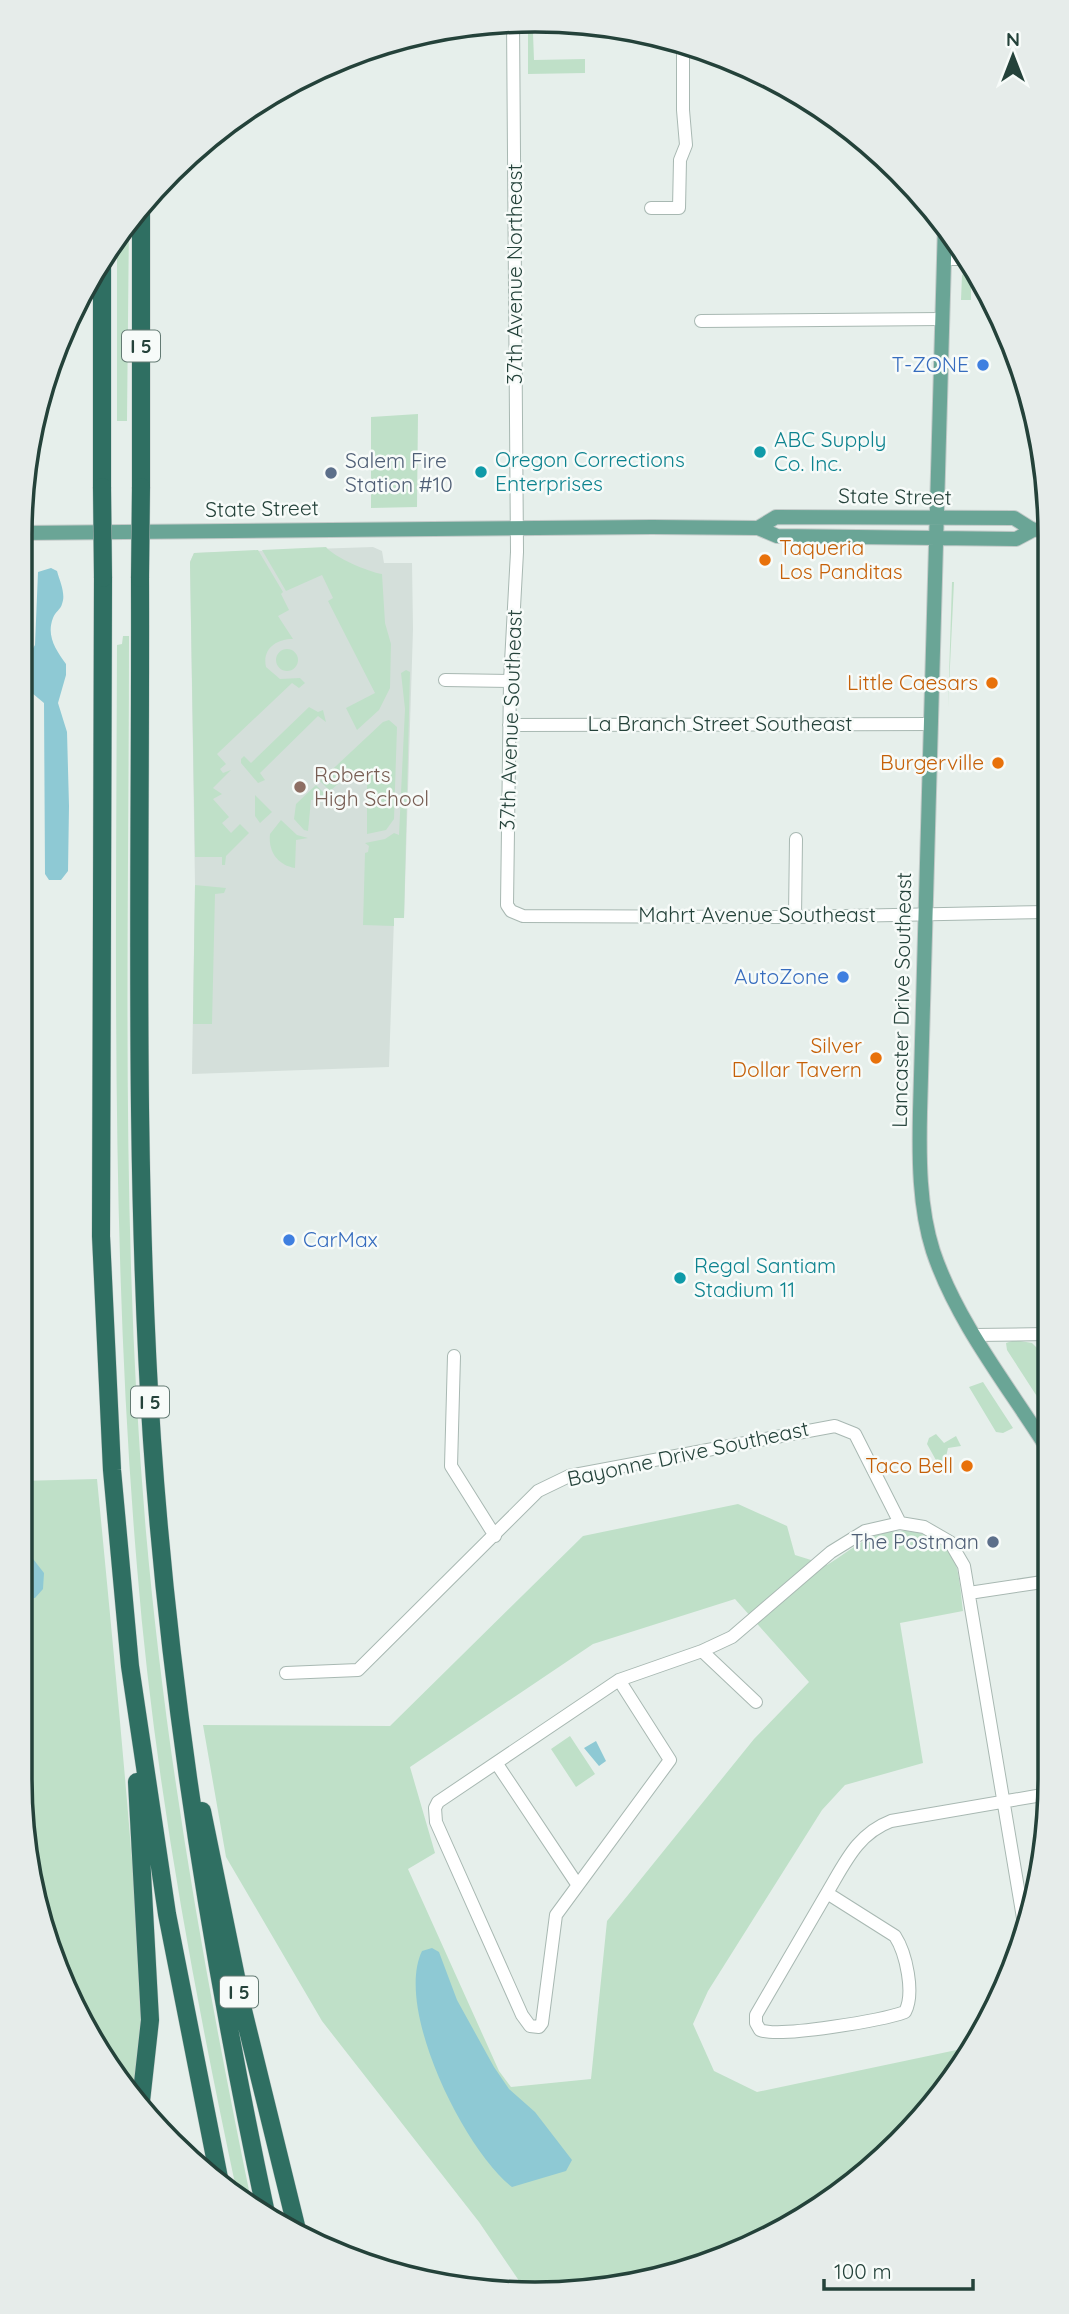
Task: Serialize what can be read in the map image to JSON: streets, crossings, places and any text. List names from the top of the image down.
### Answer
{
  "streets": {
    "highway": ["I 5"],
    "main road": ["State Street", "Lancaster Drive Southeast"],
    "street": [
      "37th Avenue Northeast",
      "37th Avenue Southeast",
      "La Branch Street Southeast",
      "Mahrt Avenue Southeast",
      "Bayonne Drive Southeast"
    ]
  },
  "crossings": [
    ["37th Avenue Northeast", "State Street"],
    ["37th Avenue Northeast", "37th Avenue Southeast"],
    ["State Street", "37th Avenue Southeast"],
    ["State Street", "Lancaster Drive Southeast"],
    ["37th Avenue Southeast", "La Branch Street Southeast"],
    ["37th Avenue Southeast", "Mahrt Avenue Southeast"],
    ["La Branch Street Southeast", "Lancaster Drive Southeast"],
    ["Mahrt Avenue Southeast", "Lancaster Drive Southeast"]
  ],
  "places": [
    "T-ZONE",
    "ABC Supply Co. Inc.",
    "Oregon Corrections Enterprises",
    "Salem Fire Station #10",
    "Taqueria Los Panditas",
    "Little Caesars",
    "Burgerville",
    "Roberts High School",
    "AutoZone",
    "Silver Dollar Tavern",
    "CarMax",
    "Regal Santiam Stadium 11",
    "Taco Bell",
    "The Postman"
  ],
  "scale_bar": "100 m",
  "north": "top"
}
